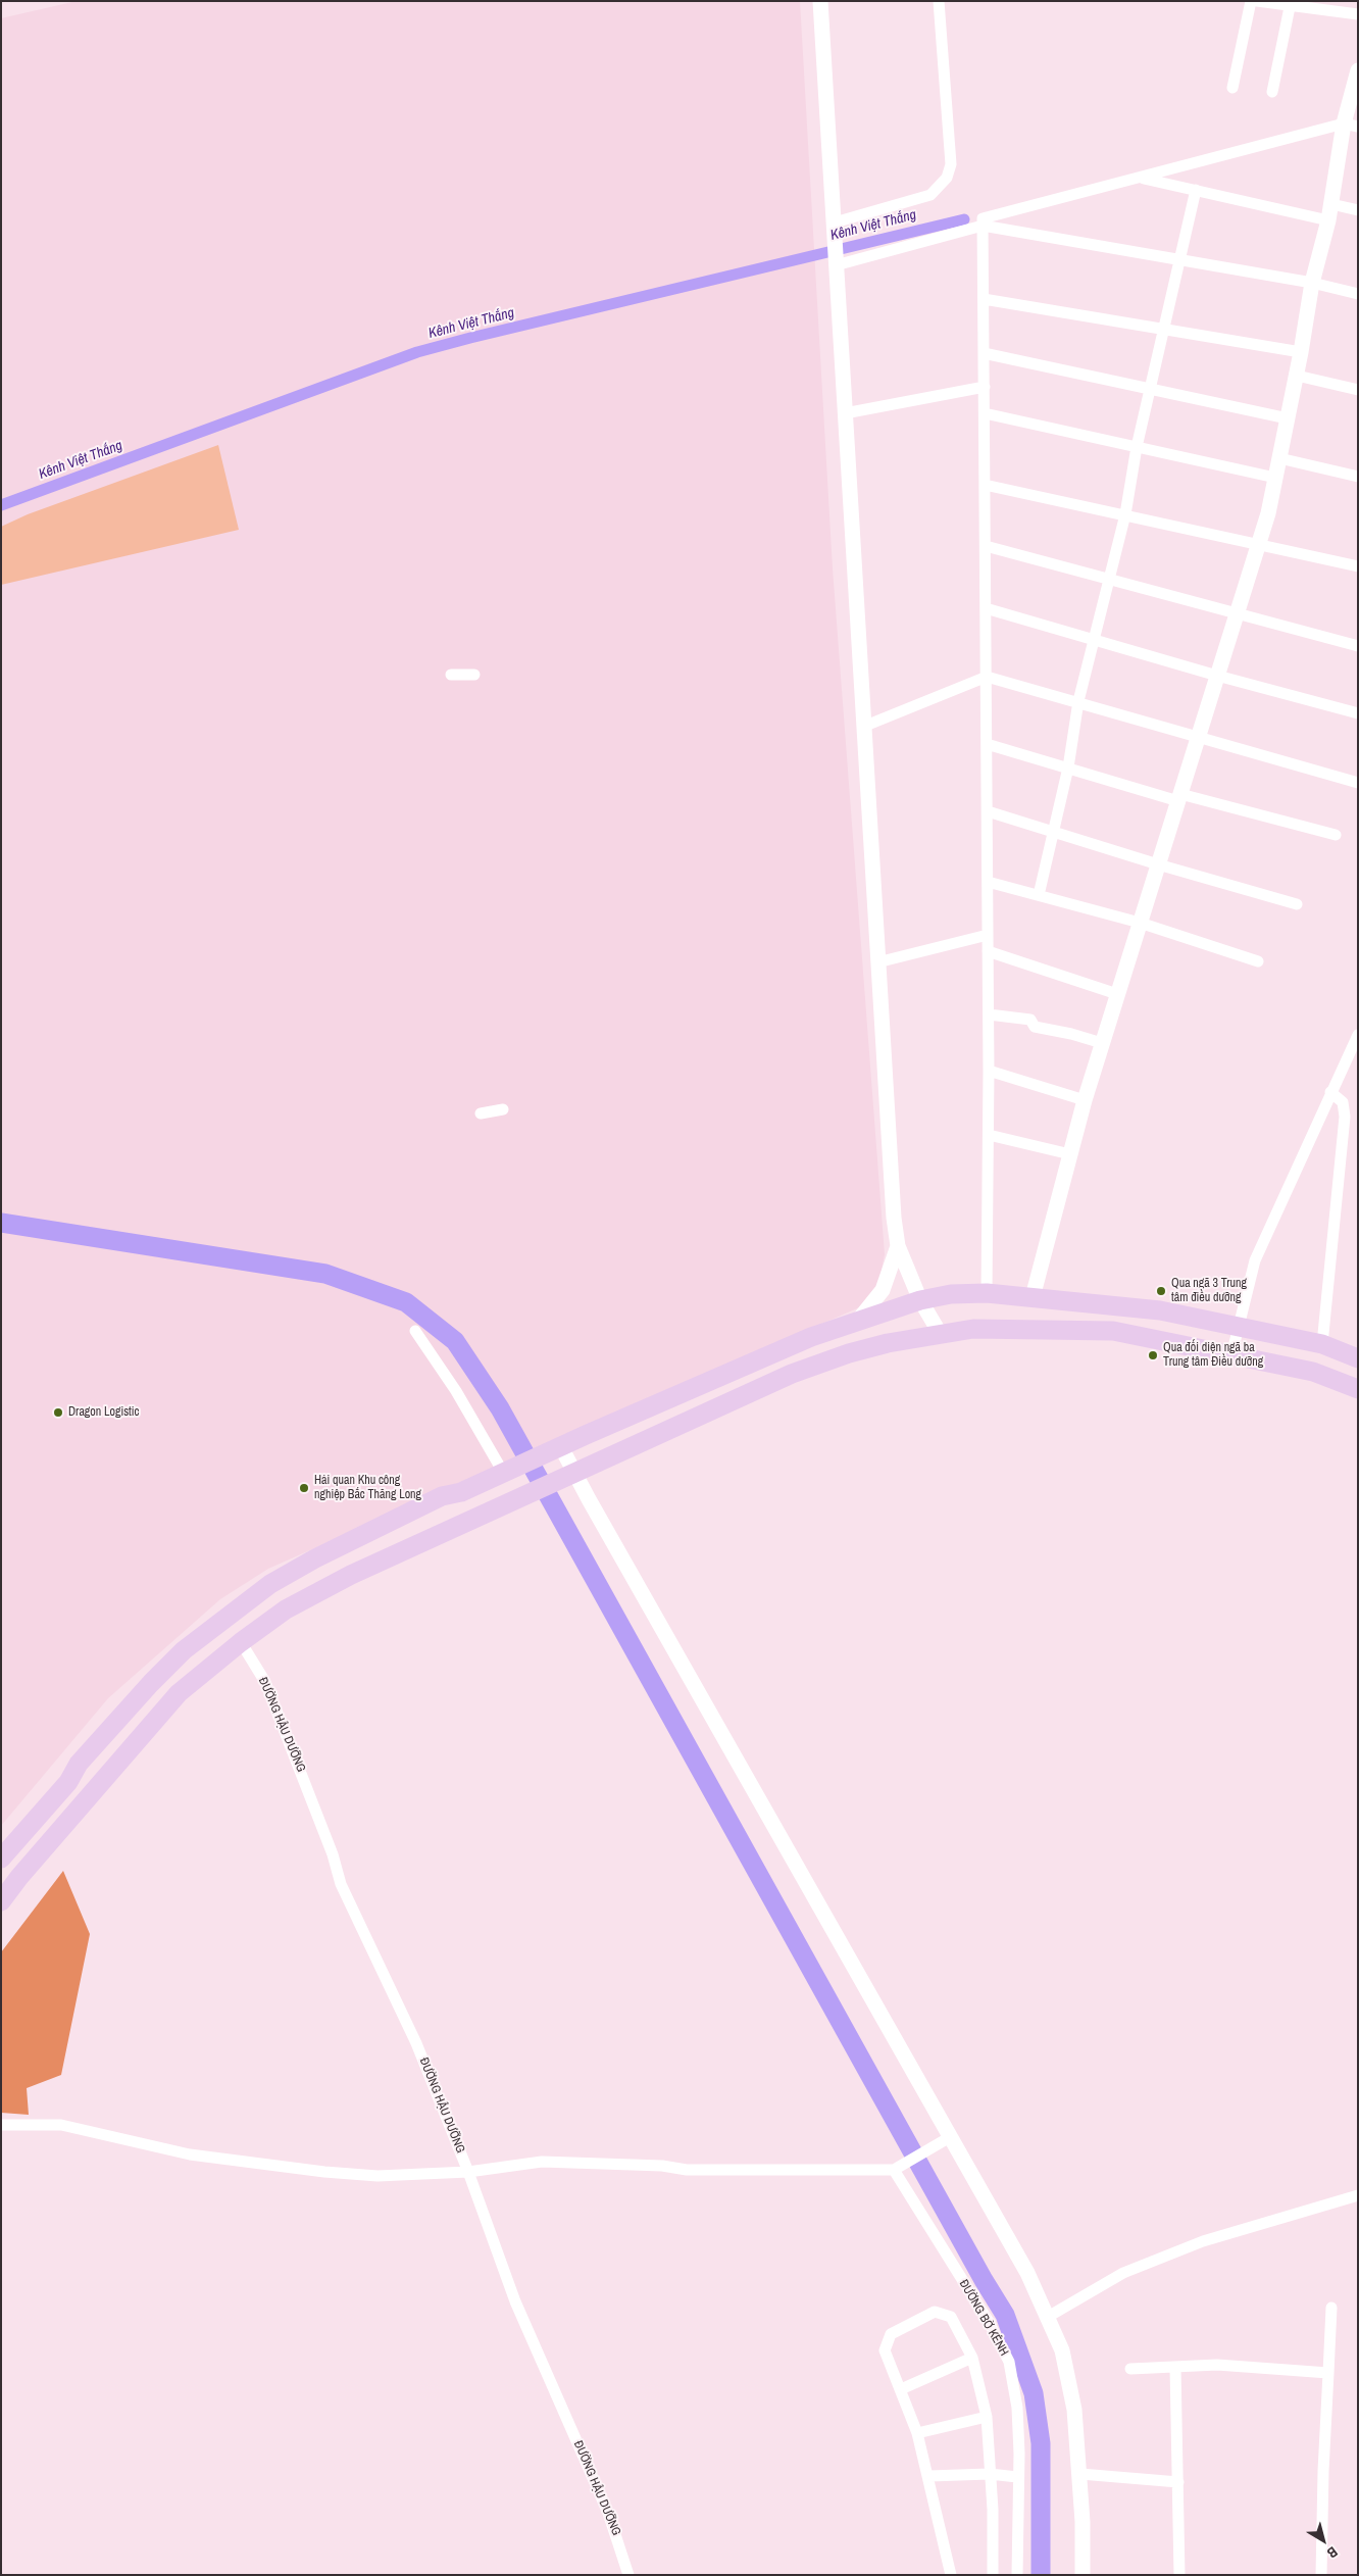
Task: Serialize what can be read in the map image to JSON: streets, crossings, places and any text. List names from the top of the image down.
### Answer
{
  "streets": {
    "street": ["ĐƯỜNG HẬU DƯỠNG", "ĐƯỜNG BỜ KÊNH"]
  },
  "water": ["Kênh Việt Thắng"],
  "places": [
    "Qua ngã 3 Trung tâm điều dưỡng",
    "Qua đối diện ngã ba Trung tâm Điều dưỡng",
    "Dragon Logistic",
    "Hải quan Khu công nghiệp Bắc Thăng Long"
  ],
  "north": "bottom right"
}
